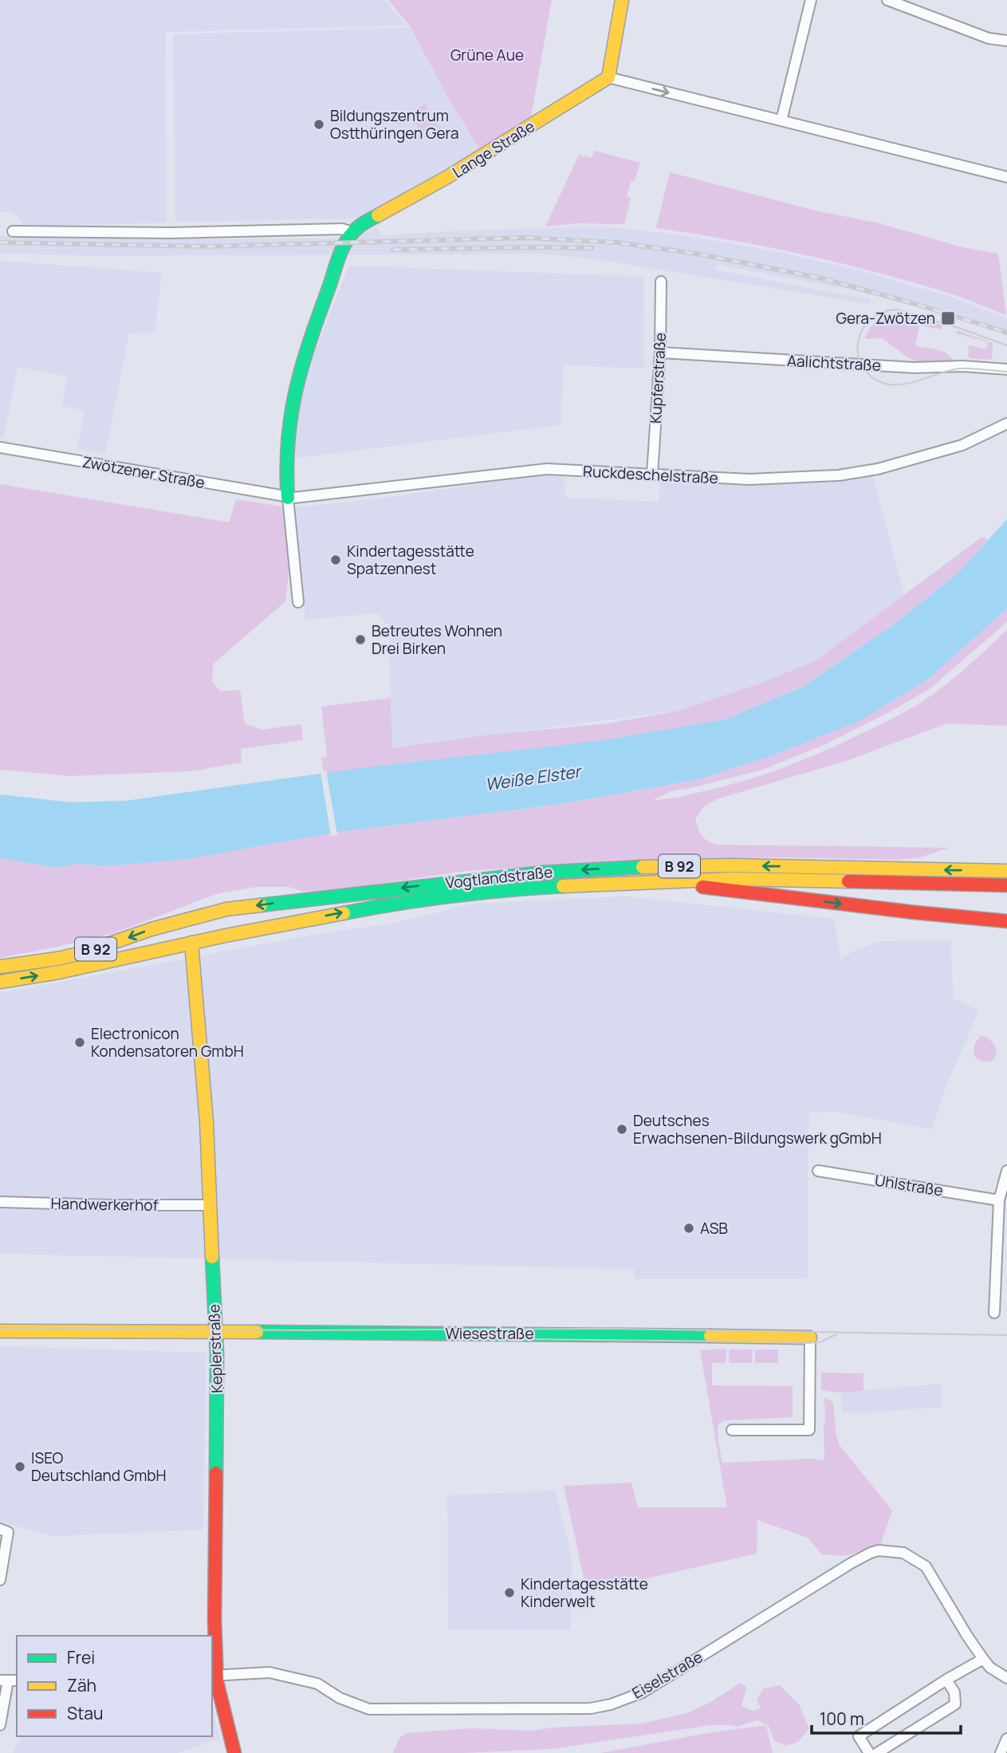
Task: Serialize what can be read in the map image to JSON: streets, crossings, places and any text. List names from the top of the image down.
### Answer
{
  "streets": {
    "main road": [
      "Lange Straße",
      "B 92",
      "Vogtlandstraße",
      "Wiesestraße",
      "Keplerstraße"
    ],
    "street": [
      "Aalichtstraße",
      "Kupferstraße",
      "Zwötzener Straße",
      "Ruckdeschelstraße",
      "Uhlstraße",
      "Handwerkerhof",
      "Eiselstraße"
    ]
  },
  "crossings": [
    ["Aalichtstraße", "Kupferstraße"],
    ["Kupferstraße", "Ruckdeschelstraße"],
    ["Zwötzener Straße", "Ruckdeschelstraße"],
    ["Vogtlandstraße", "Keplerstraße"],
    ["Handwerkerhof", "Keplerstraße"],
    ["Wiesestraße", "Keplerstraße"],
    ["Keplerstraße", "Eiselstraße"]
  ],
  "water": ["Weiße Elster"],
  "parks": ["Grüne Aue"],
  "places": {
    "other": [
      "Bildungszentrum Ostthüringen Gera",
      "Kindertagesstätte Spatzennest",
      "Betreutes Wohnen Drei Birken",
      "Electronicon Kondensatoren GmbH",
      "Deutsches Erwachsenen-Bildungswerk gGmbH",
      "ASB",
      "ISEO Deutschland GmbH",
      "Kindertagesstätte Kinderwelt"
    ],
    "transit": ["Gera-Zwötzen"]
  },
  "legend": ["Frei", "Zäh", "Stau"],
  "scale_bar": "100 m"
}
